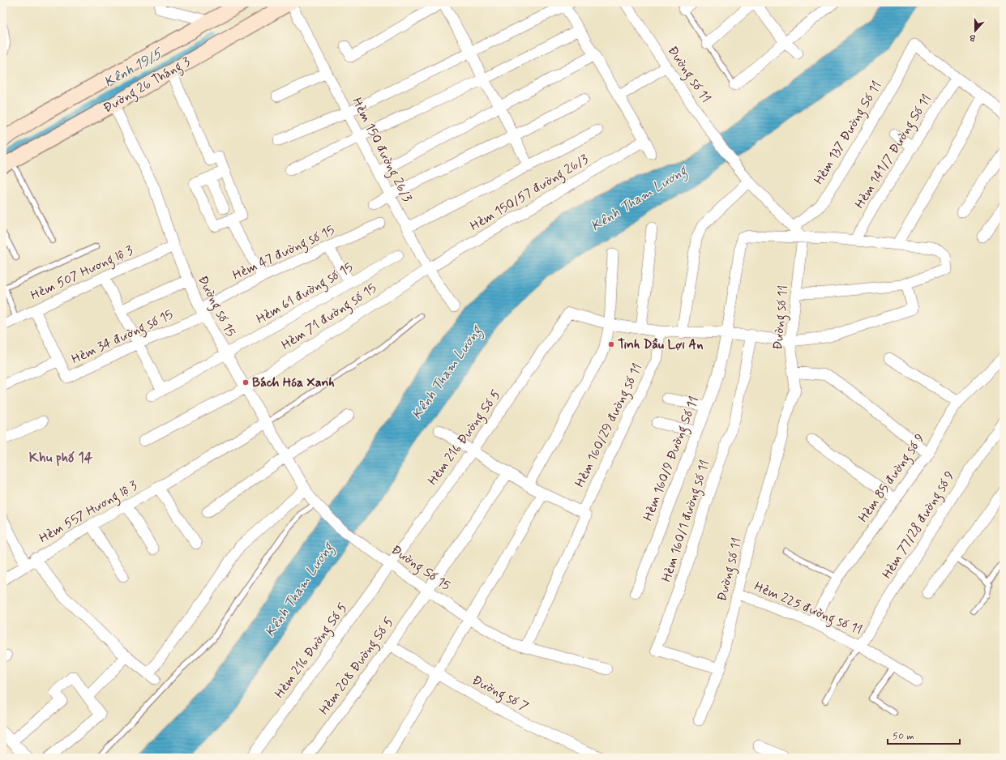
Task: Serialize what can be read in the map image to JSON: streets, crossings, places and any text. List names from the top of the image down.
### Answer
{
  "streets": {
    "street": [
      "Đường số 11",
      "Đường 26 Tháng 3",
      "Hẻm 137 Đường Số 11",
      "Hẻm 150 đường 26/3",
      "Hẻm 141/7 Đường Số 11",
      "Hẻm 150/57 đường 26/3",
      "Hẻm 47 đường số 15",
      "Hẻm 507 Hương lộ 3",
      "Hẻm 61 đường số 15",
      "Đường số 15",
      "Hẻm 71 đường số 15",
      "Hẻm 34 đường số 15",
      "Hẻm 160/29 đường số 11",
      "Hẻm 216 Đường Số 5",
      "Hẻm 160/9 Đường Số 11",
      "Hẻm 85 đường số 9",
      "Hẻm 557 Hương lộ 3",
      "Hẻm 160/1 đường số 11",
      "Hẻm 77/28 đường số 9",
      "Đường Số 15",
      "Hẻm 225 đường số 11",
      "Hẻm 208 Đường Số 5",
      "Đường số 7"
    ]
  },
  "crossings": [
    ["Đường số 11", "Hẻm 137 Đường Số 11"],
    ["Đường số 11", "Hẻm 216 Đường Số 5"],
    ["Đường số 11", "Hẻm 160/9 Đường Số 11"],
    ["Đường số 11", "Hẻm 160/1 đường số 11"],
    ["Đường số 11", "Hẻm 225 đường số 11"],
    ["Đường 26 Tháng 3", "Hẻm 150 đường 26/3"],
    ["Đường 26 Tháng 3", "Đường số 15"],
    ["Hẻm 137 Đường Số 11", "Hẻm 141/7 Đường Số 11"],
    ["Hẻm 150 đường 26/3", "Hẻm 150/57 đường 26/3"],
    ["Hẻm 150 đường 26/3", "Hẻm 71 đường số 15"],
    ["Hẻm 150/57 đường 26/3", "Hẻm 71 đường số 15"],
    ["Hẻm 47 đường số 15", "Đường số 15"],
    ["Hẻm 47 đường số 15", "Hẻm 34 đường số 15"],
    ["Hẻm 507 Hương lộ 3", "Đường số 15"],
    ["Hẻm 507 Hương lộ 3", "Hẻm 34 đường số 15"],
    ["Hẻm 61 đường số 15", "Đường số 15"],
    ["Đường số 15", "Hẻm 71 đường số 15"],
    ["Đường số 15", "Hẻm 34 đường số 15"],
    ["Đường số 15", "Hẻm 557 Hương lộ 3"],
    ["Đường số 15", "Đường Số 15"],
    ["Hẻm 160/29 đường số 11", "Hẻm 216 Đường Số 5"],
    ["Hẻm 160/29 đường số 11", "Đường Số 15"],
    ["Hẻm 216 Đường Số 5", "Hẻm 160/9 Đường Số 11"],
    ["Hẻm 216 Đường Số 5", "Hẻm 160/1 đường số 11"],
    ["Hẻm 216 Đường Số 5", "Đường Số 15"],
    ["Hẻm 85 đường số 9", "Hẻm 225 đường số 11"],
    ["Hẻm 77/28 đường số 9", "Hẻm 225 đường số 11"],
    ["Đường Số 15", "Hẻm 208 Đường Số 5"],
    ["Hẻm 208 Đường Số 5", "Đường số 7"]
  ],
  "districts": ["Khu phố 14"],
  "water": ["Kênh 19/5", "Kênh Tham Lương"],
  "places": ["Tinh Dầu Lợi An", "Bách Hóa Xanh"],
  "scale_bar": "50 m",
  "north": "bottom"
}
